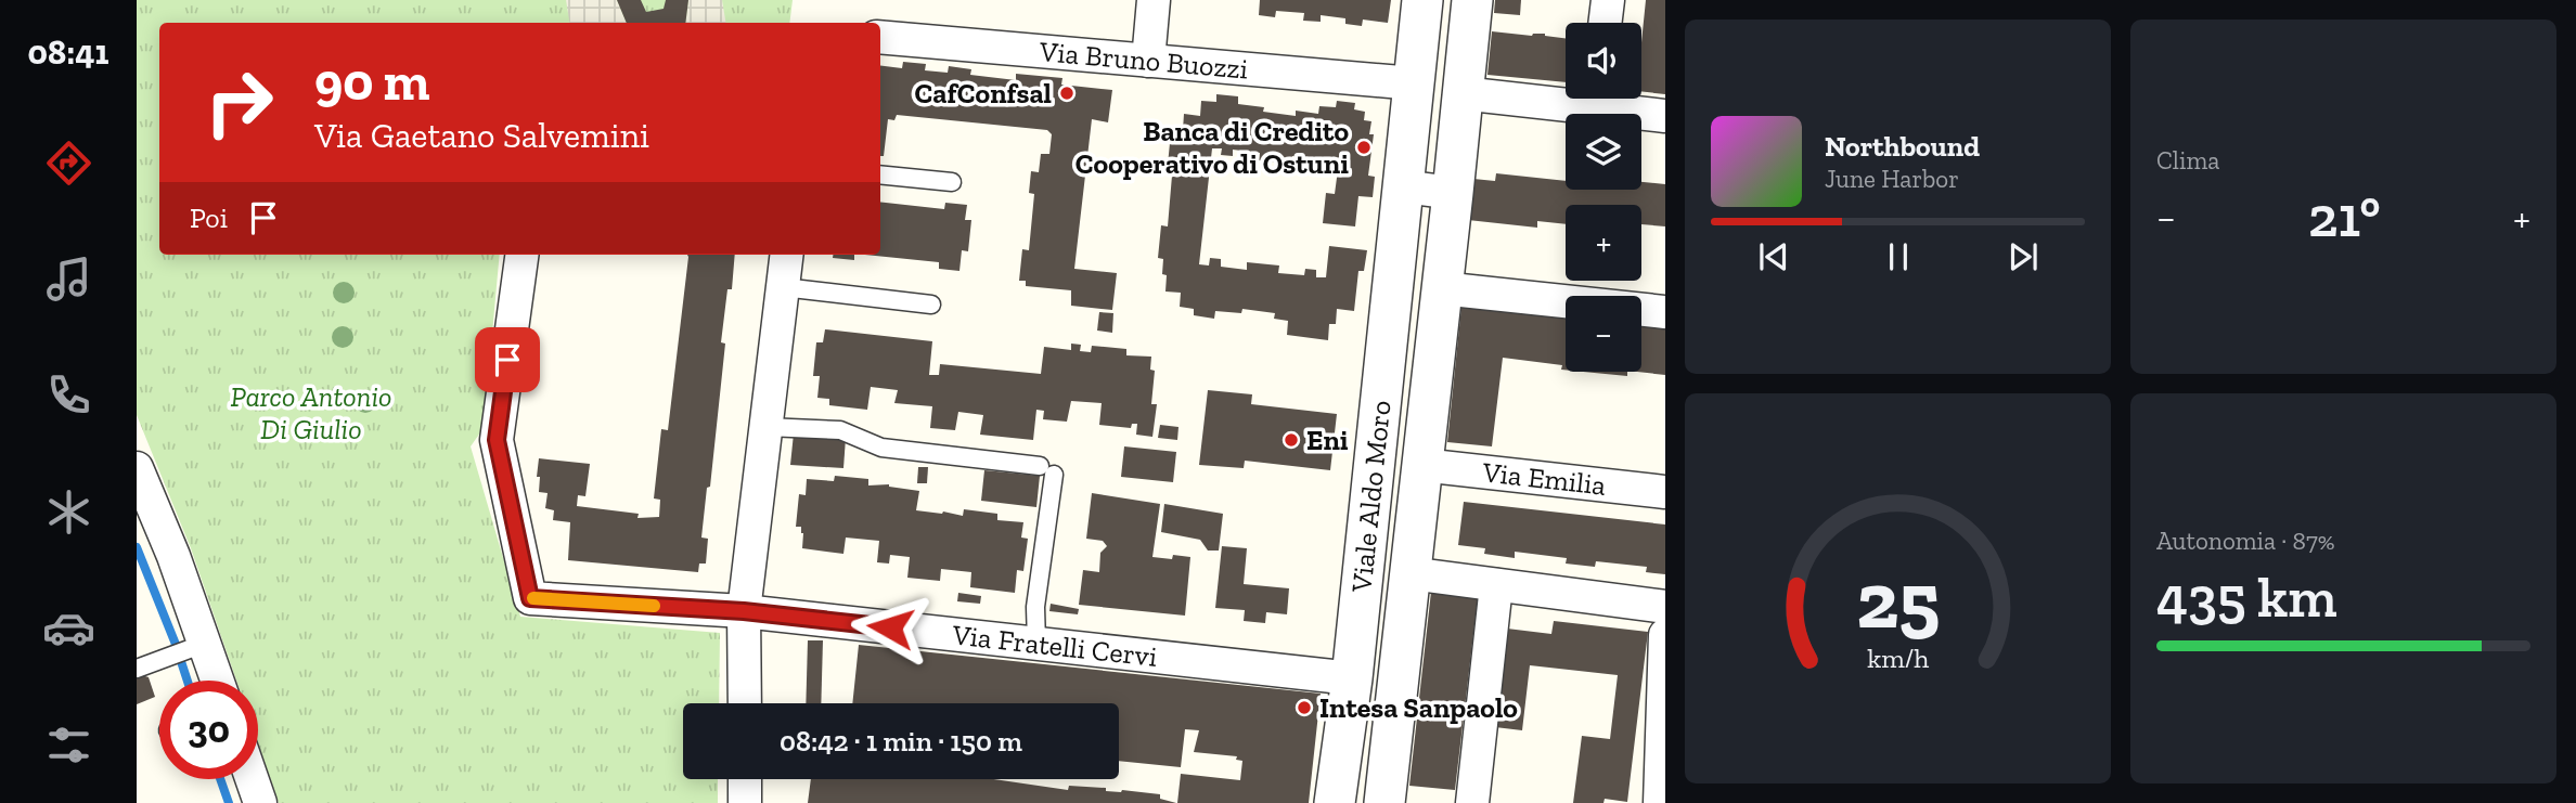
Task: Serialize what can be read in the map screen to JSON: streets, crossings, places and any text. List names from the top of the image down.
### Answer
{
  "streets": {
    "street": [
      "Via Bruno Buozzi",
      "Via Emilia",
      "Viale Aldo Moro",
      "Via Fratelli Cervi"
    ]
  },
  "crossings": [
    ["Via Bruno Buozzi", "Viale Aldo Moro"],
    ["Via Emilia", "Viale Aldo Moro"],
    ["Viale Aldo Moro", "Via Fratelli Cervi"]
  ],
  "parks": ["Parco Antonio Di Giulio"],
  "places": [
    "CafConfsal",
    "Banca di Credito Cooperativo di Ostuni",
    "Eni",
    "Intesa Sanpaolo"
  ],
  "page": {
    "tabs": "08:41",
    "tile": [
      "Clima",
      ["Autonomia · 87%", "435 km"]
    ],
    "map_buttons": ["+", "−"],
    "turn": ["90 m", "Via Gaetano Salvemini"],
    "song": ["Northbound", "June Harbor"],
    "then": "Poi",
    "heat": ["−", "21°", "+"],
    "limit": "30",
    "trip": "08:42 · 1 min · 150 m",
    "gauge": ["25", "km/h"]
  }
}
